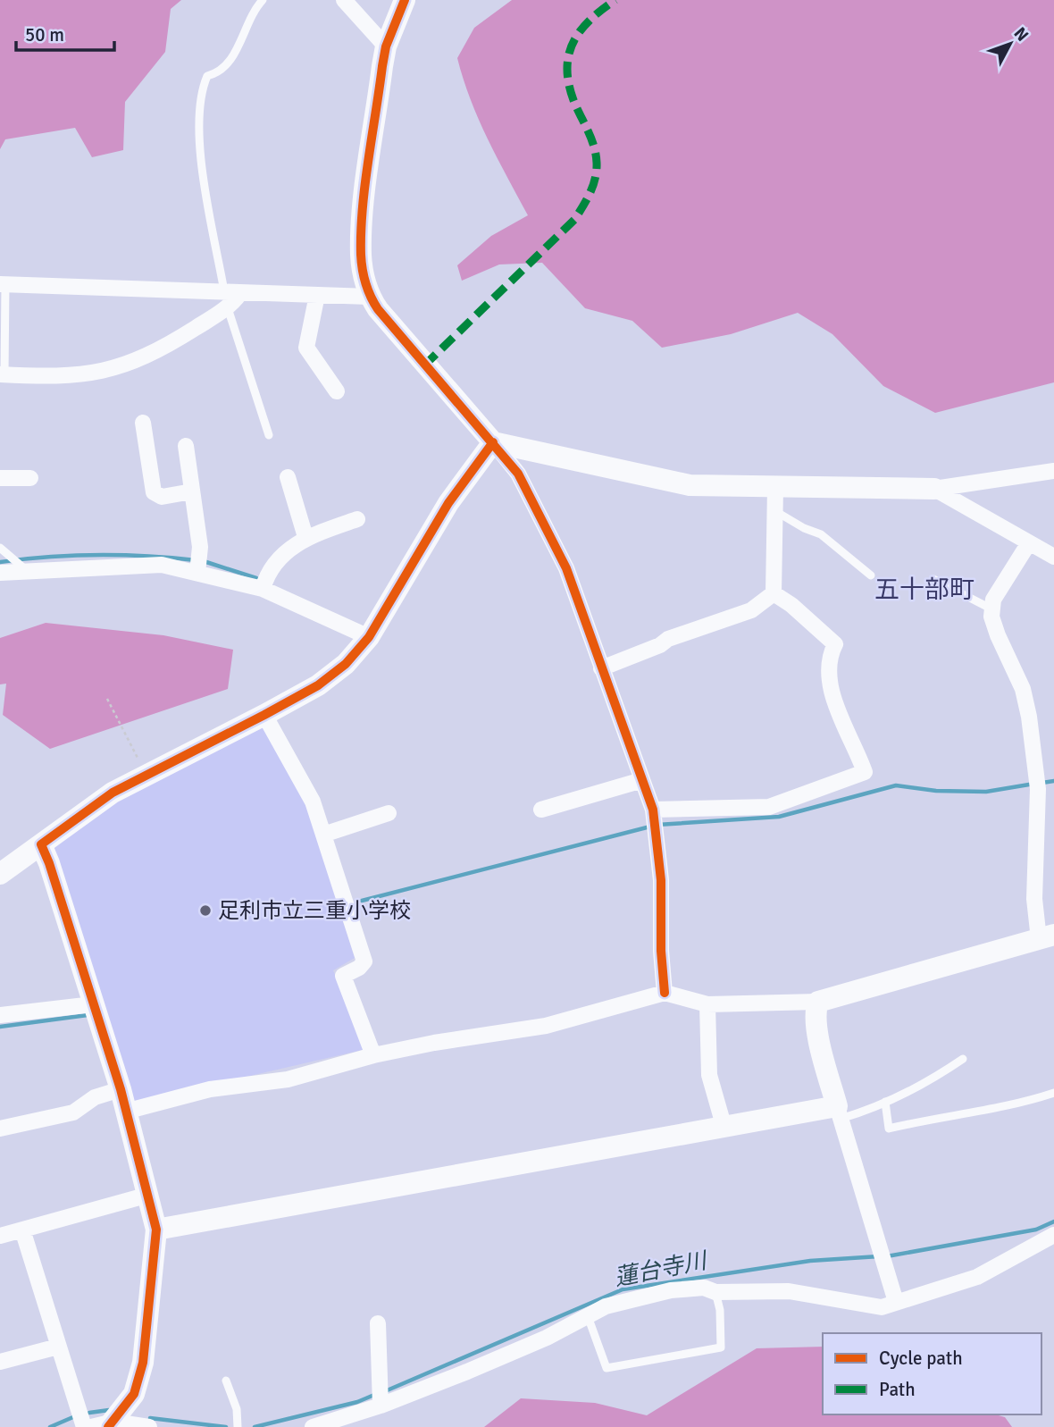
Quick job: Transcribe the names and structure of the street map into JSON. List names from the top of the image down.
{
  "districts": ["五十部町"],
  "water": ["蓮台寺川"],
  "places": ["足利市立三重小学校"],
  "legend": ["Cycle path", "Path"],
  "scale_bar": "50 m",
  "north": "top right"
}
